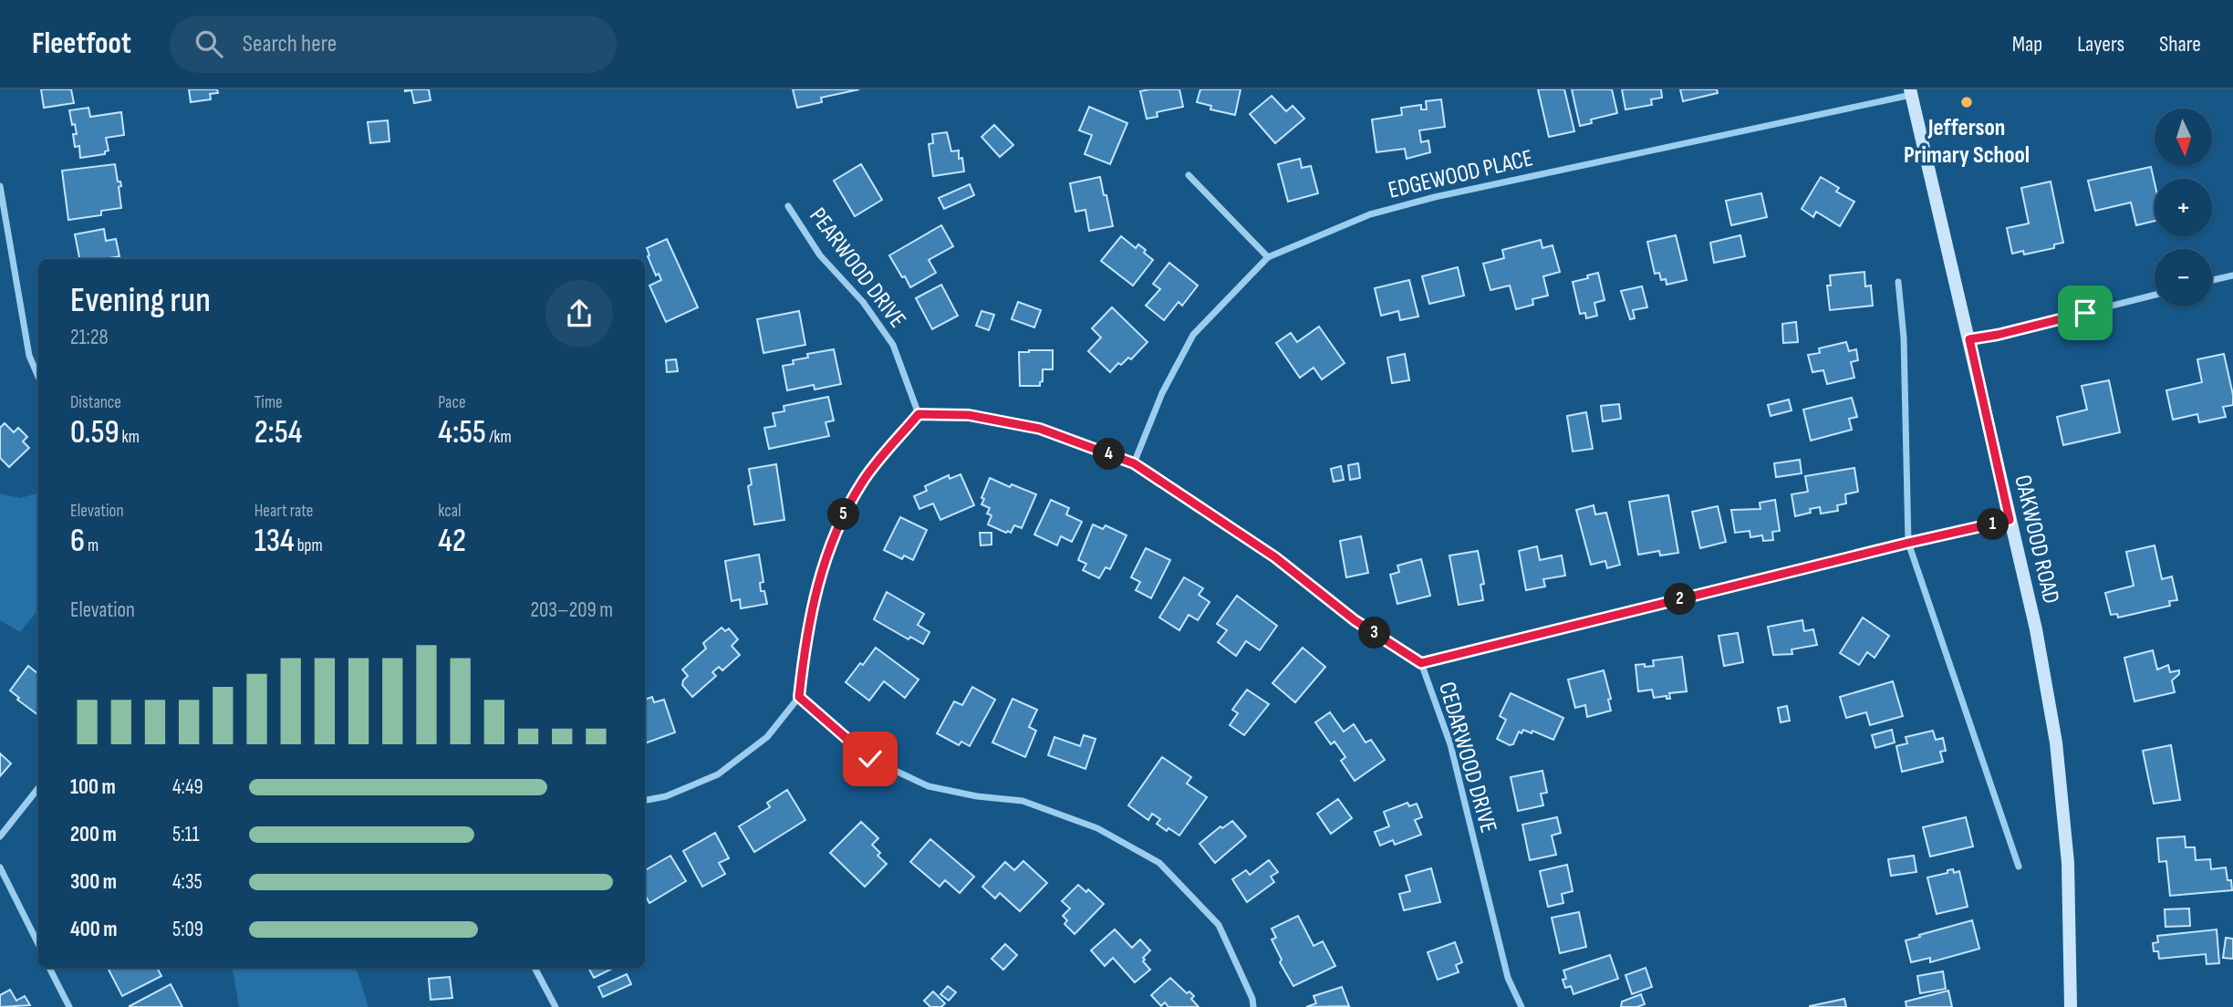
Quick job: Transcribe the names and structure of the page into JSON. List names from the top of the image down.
{
  "streets": {
    "main road": ["OAKWOOD ROAD"],
    "street": ["EDGEWOOD PLACE", "PEARWOOD DRIVE", "CEDARWOOD DRIVE"]
  },
  "crossings": [
    ["EDGEWOOD PLACE", "OAKWOOD ROAD"],
    ["EDGEWOOD PLACE", "CEDARWOOD DRIVE"],
    ["PEARWOOD DRIVE", "CEDARWOOD DRIVE"]
  ],
  "places": ["Jefferson Primary School"],
  "north": "bottom",
  "page": {
    "header": "Fleetfoot",
    "search": "Search here",
    "nav": ["Map", "Layers", "Share"],
    "map_buttons": ["+", "−"],
    "heading": ["Evening run", "21:28"],
    "stats": [
      ["Distance", "0.59 km"],
      ["Time", "2:54"],
      ["Pace", "4:55 /km"],
      ["Elevation", "6 m"],
      ["Heart rate", "134 bpm"],
      ["kcal", "42"]
    ],
    "pins": [
      "4",
      "5",
      "1",
      "2",
      "3"
    ],
    "chart": ["Elevation", "203–209 m"],
    "list": [
      {
        "name": "100 m",
        "note": "4:49"
      },
      {
        "name": "200 m",
        "note": "5:11"
      },
      {
        "name": "300 m",
        "note": "4:35"
      },
      {
        "name": "400 m",
        "note": "5:09"
      }
    ]
  }
}
